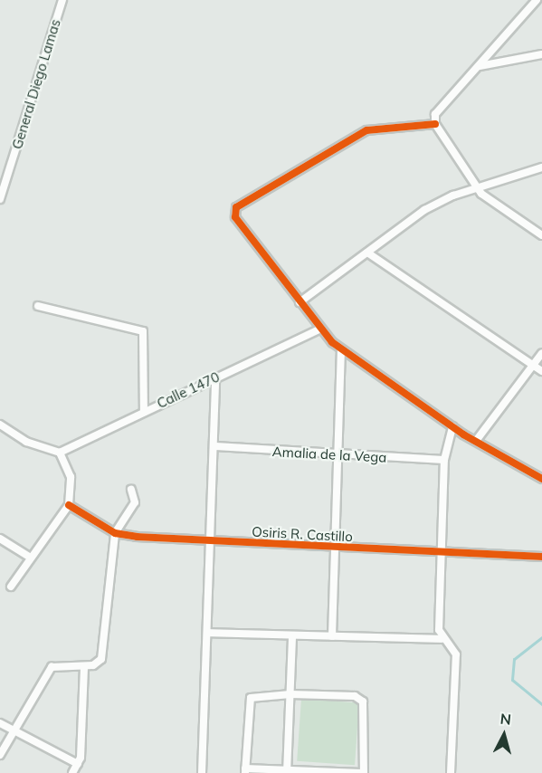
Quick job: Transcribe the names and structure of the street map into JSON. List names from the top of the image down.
{
  "streets": {
    "street": [
      "General Diego Lamas",
      "Calle 1470",
      "Amalia de la Vega",
      "Osiris R. Castillo"
    ]
  },
  "north": "top"
}
